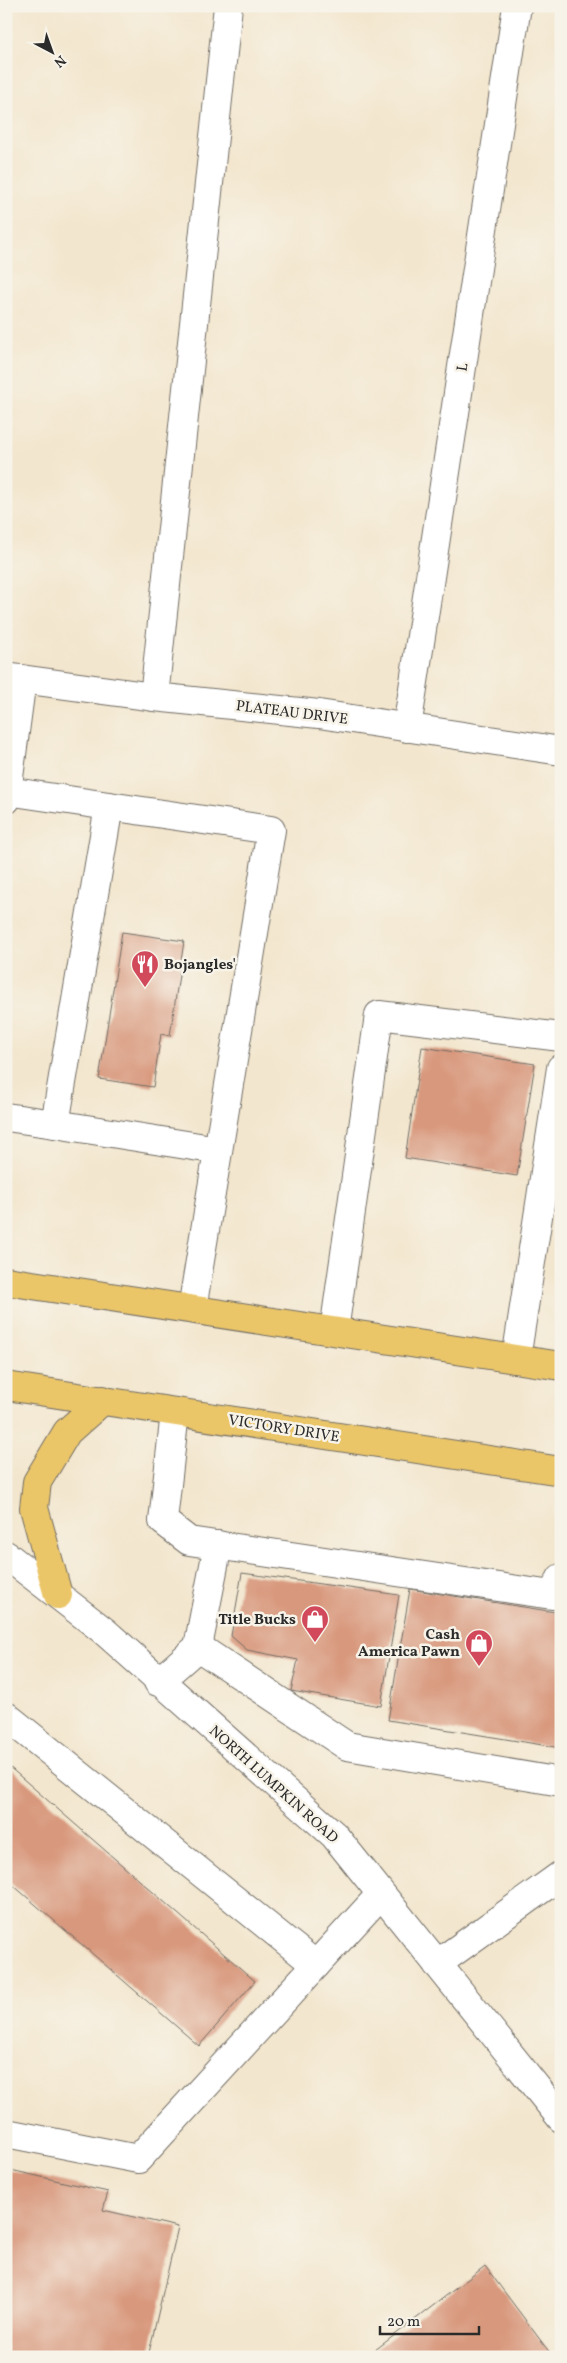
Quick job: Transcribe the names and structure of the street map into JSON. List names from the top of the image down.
{
  "streets": {
    "highway": ["VICTORY DRIVE"],
    "street": ["L", "PLATEAU DRIVE", "NORTH LUMPKIN ROAD"]
  },
  "crossings": [
    ["L", "PLATEAU DRIVE"]
  ],
  "places": {
    "restaurant": ["Bojangles'"],
    "shop": ["Title Bucks", "Cash America Pawn"]
  },
  "scale_bar": "20 m",
  "north": "bottom right"
}
